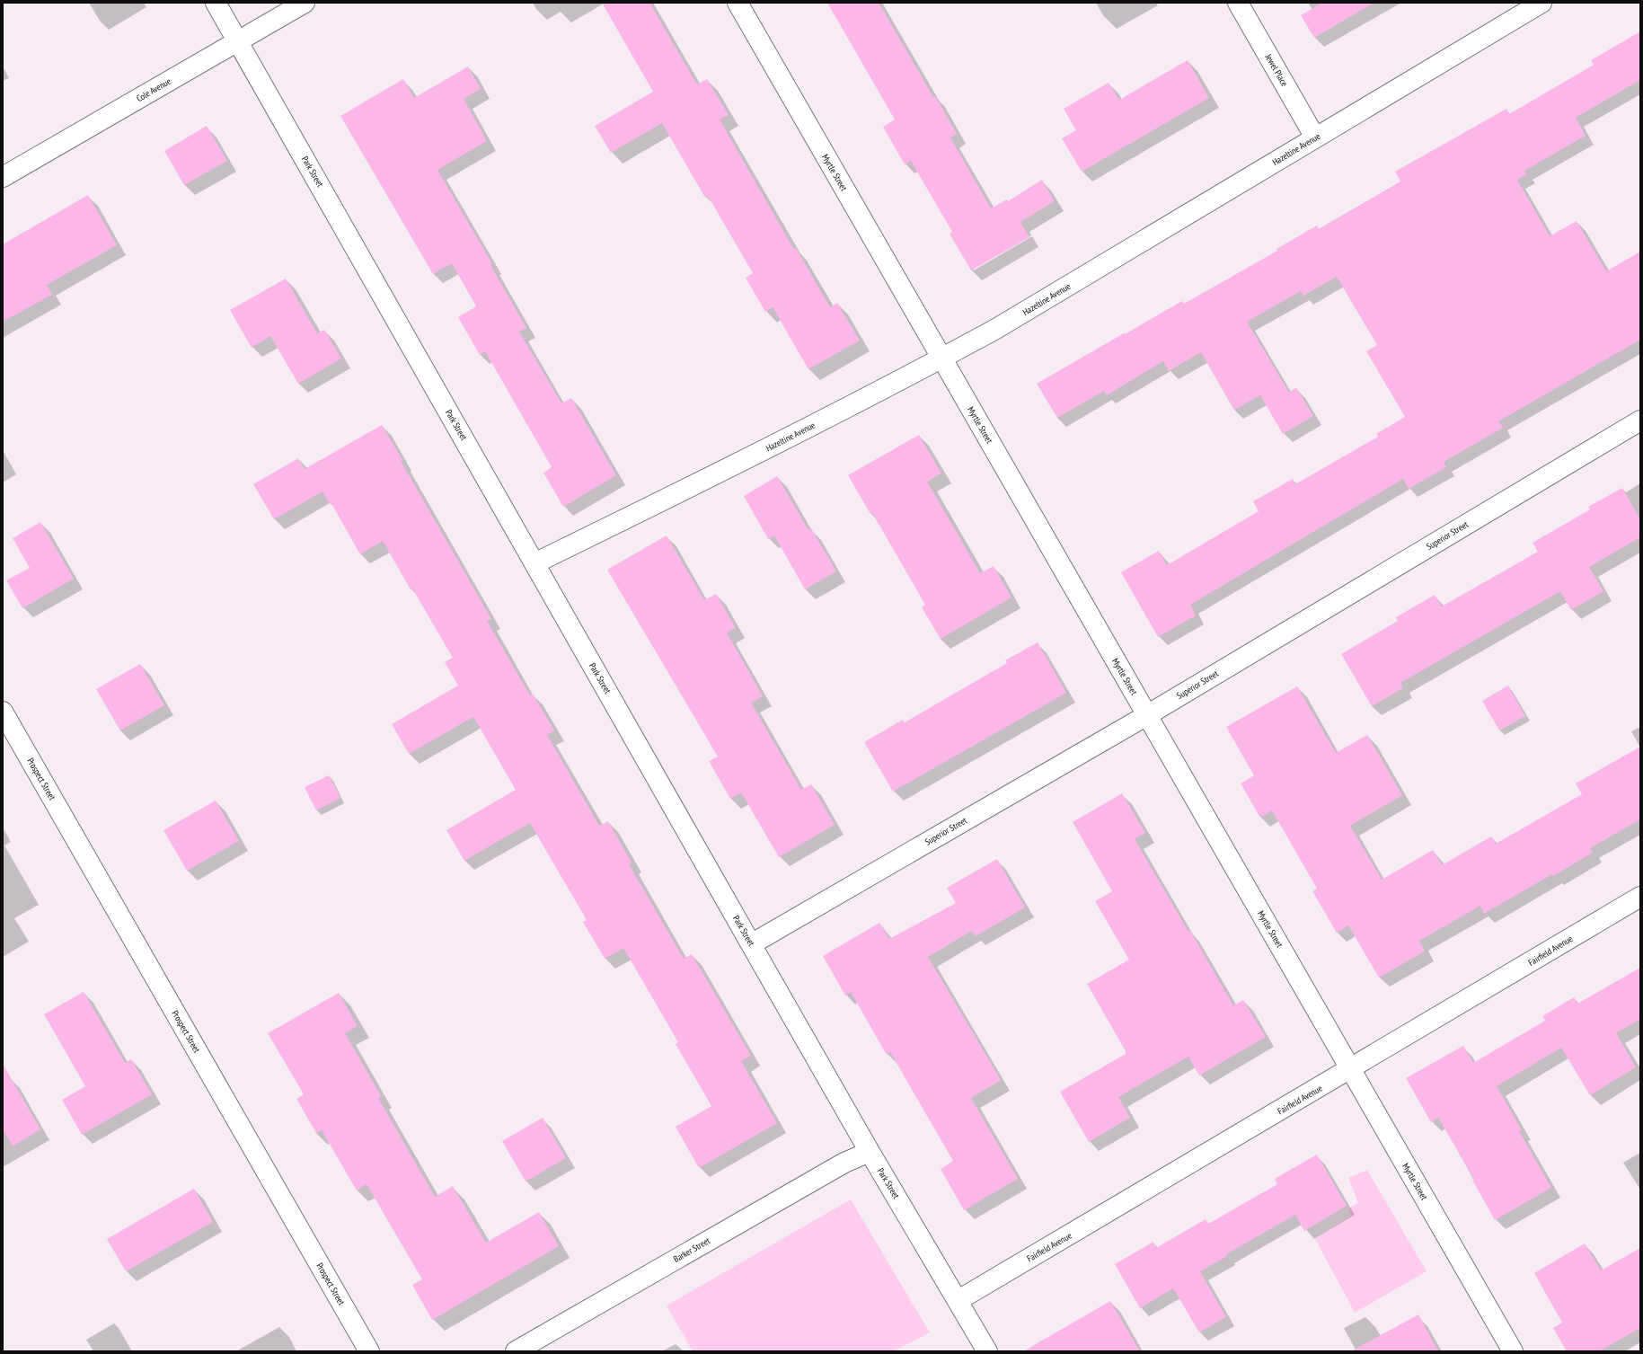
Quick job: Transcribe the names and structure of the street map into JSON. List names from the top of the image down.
{
  "streets": {
    "street": [
      "Jewel Place",
      "Cole Avenue",
      "Hazeltine Avenue",
      "Park Street",
      "Myrtle Street",
      "Superior Street",
      "Prospect Street",
      "Fairfield Avenue",
      "Barker Street"
    ]
  },
  "crossings": [
    ["Jewel Place", "Hazeltine Avenue"],
    ["Cole Avenue", "Park Street"],
    ["Hazeltine Avenue", "Park Street"],
    ["Hazeltine Avenue", "Myrtle Street"],
    ["Park Street", "Superior Street"],
    ["Park Street", "Fairfield Avenue"],
    ["Park Street", "Barker Street"],
    ["Myrtle Street", "Superior Street"],
    ["Myrtle Street", "Fairfield Avenue"]
  ]
}
